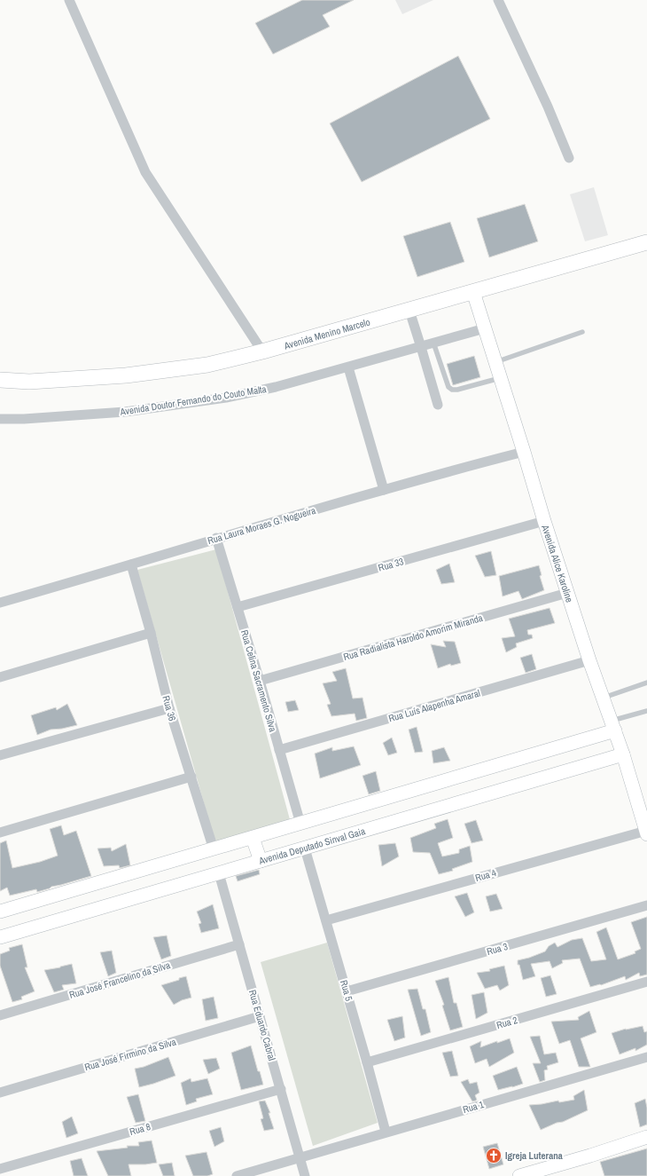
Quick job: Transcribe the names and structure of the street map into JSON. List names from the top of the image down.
{
  "streets": {
    "main road": ["Avenida Menino Marcelo"],
    "street": [
      "Avenida Doutor Fernando do Couto Malta",
      "Rua Laura Moraes G. Nogueira",
      "Avenida Alice Karoline",
      "Rua 33",
      "Rua Radialista Haroldo Amorim Miranda",
      "Rua Celina Sacramento Silva",
      "Rua Luís Alapenha Amaral",
      "Rua 36",
      "Avenida Deputado Sinval Gaia",
      "Rua 4",
      "Rua 3",
      "Rua José Francelino da Silva",
      "Rua 5",
      "Rua 2",
      "Rua Eduardo Cabral",
      "Rua José Firmino da Silva",
      "Rua 1",
      "Rua 8"
    ]
  },
  "crossings": [
    ["Avenida Menino Marcelo", "Avenida Alice Karoline"],
    ["Avenida Doutor Fernando do Couto Malta", "Avenida Alice Karoline"],
    ["Rua Laura Moraes G. Nogueira", "Avenida Alice Karoline"],
    ["Rua Laura Moraes G. Nogueira", "Rua Celina Sacramento Silva"],
    ["Rua Laura Moraes G. Nogueira", "Rua 36"],
    ["Avenida Alice Karoline", "Rua 33"],
    ["Avenida Alice Karoline", "Rua Radialista Haroldo Amorim Miranda"],
    ["Avenida Alice Karoline", "Rua Luís Alapenha Amaral"],
    ["Avenida Alice Karoline", "Avenida Deputado Sinval Gaia"],
    ["Avenida Alice Karoline", "Rua 4"],
    ["Rua 33", "Rua Celina Sacramento Silva"],
    ["Rua Radialista Haroldo Amorim Miranda", "Rua Celina Sacramento Silva"],
    ["Rua Celina Sacramento Silva", "Rua Luís Alapenha Amaral"],
    ["Avenida Deputado Sinval Gaia", "Rua 5"],
    ["Avenida Deputado Sinval Gaia", "Rua Eduardo Cabral"],
    ["Rua 4", "Rua 5"],
    ["Rua 3", "Rua 5"],
    ["Rua José Francelino da Silva", "Rua Eduardo Cabral"],
    ["Rua 5", "Rua 2"],
    ["Rua 5", "Rua 1"],
    ["Rua Eduardo Cabral", "Rua José Firmino da Silva"],
    ["Rua Eduardo Cabral", "Rua 1"],
    ["Rua Eduardo Cabral", "Rua 8"]
  ],
  "places": {
    "church": ["Igreja Luterana"]
  }
}
